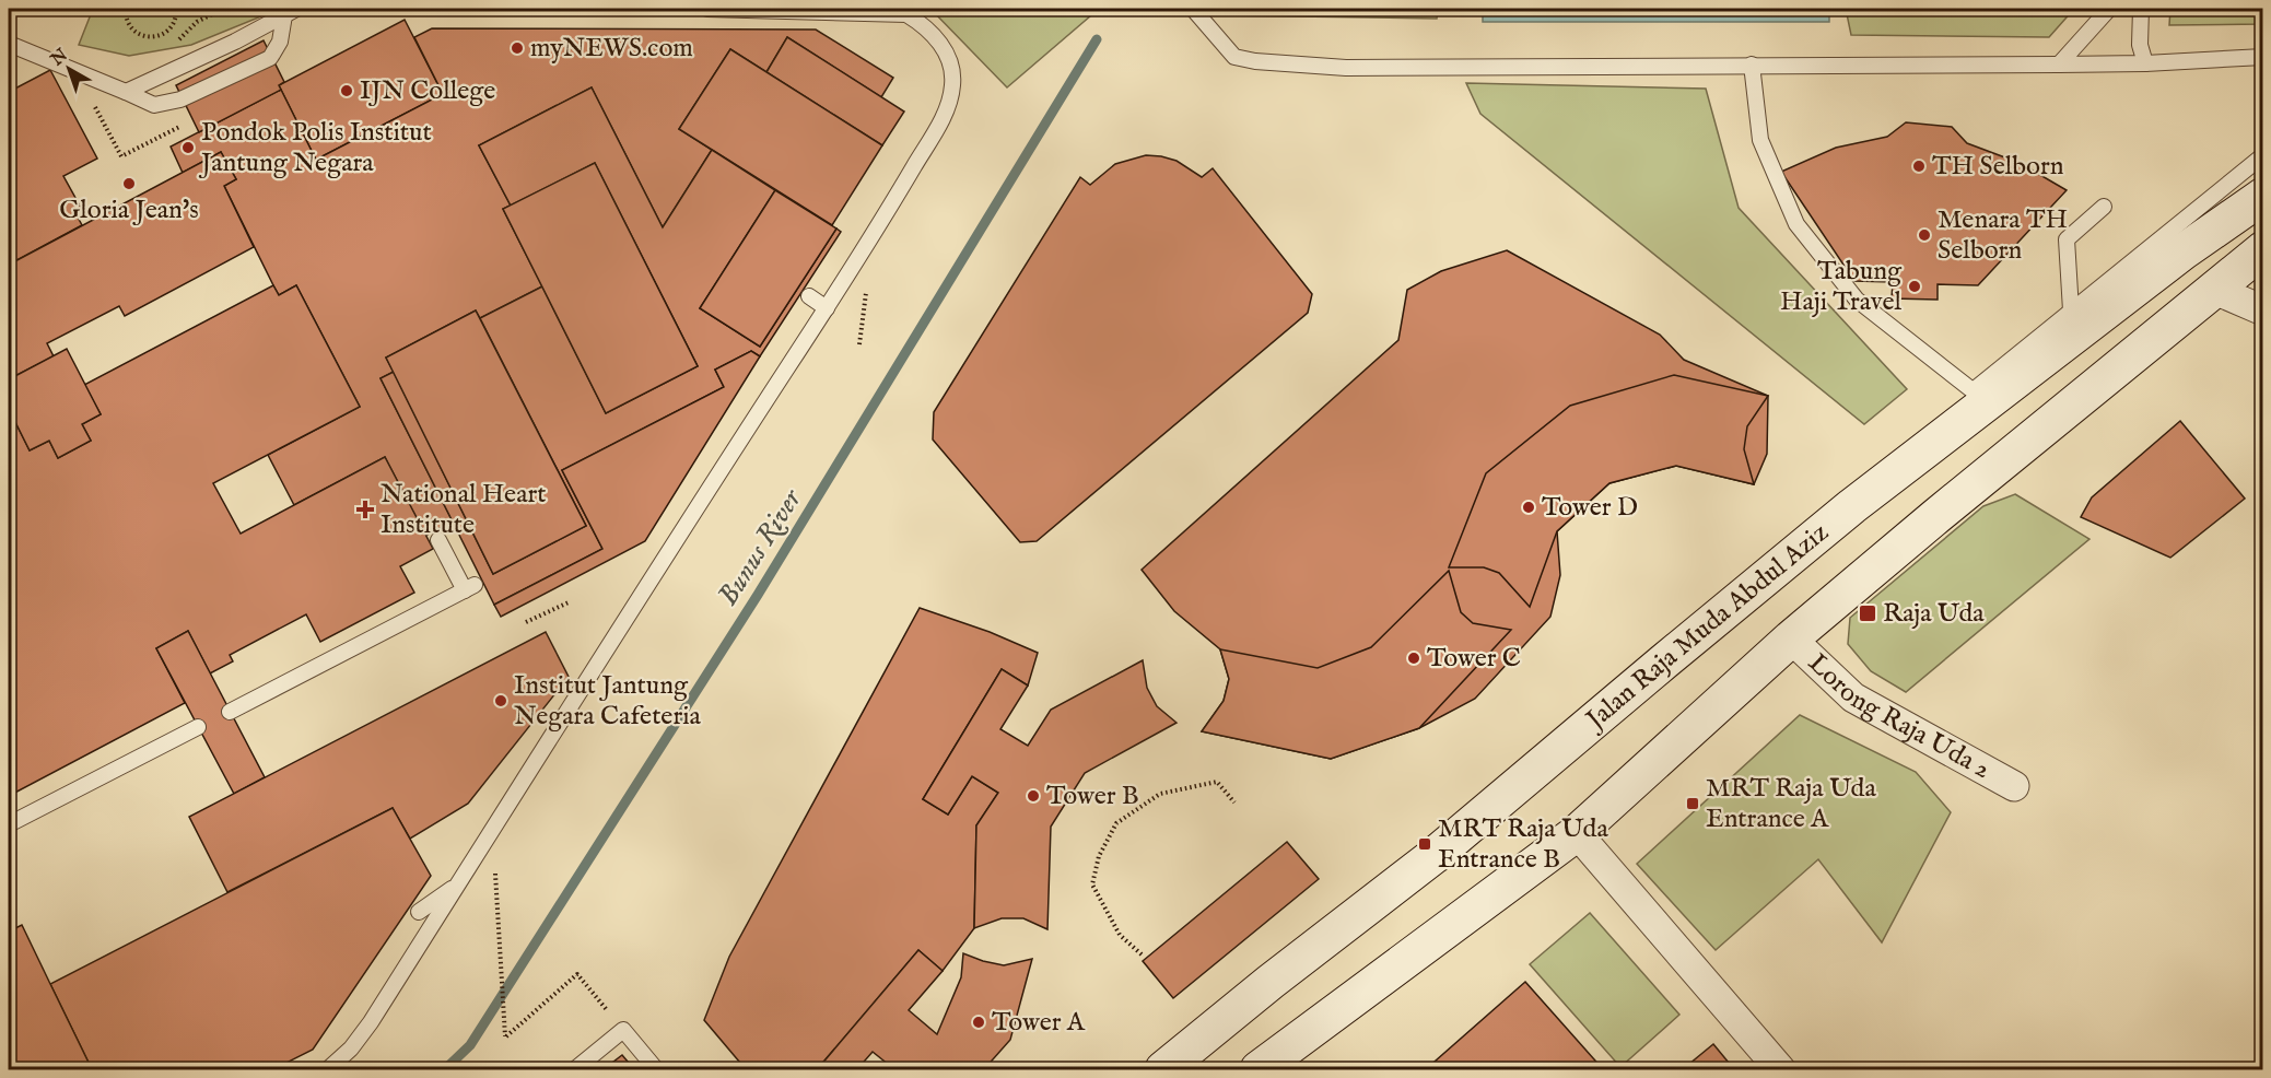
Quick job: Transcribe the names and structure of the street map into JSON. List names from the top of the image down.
{
  "streets": {
    "main road": ["Jalan Raja Muda Abdul Aziz"],
    "street": ["Lorong Raja Uda 2"]
  },
  "water": ["Bunus River"],
  "places": {
    "other": [
      "myNEWS.com",
      "IJN College",
      "Pondok Polis Institut Jantung Negara",
      "TH Selborn",
      "Gloria Jean's",
      "Menara TH Selborn",
      "Tabung Haji Travel",
      "Tower D",
      "Tower C",
      "Institut Jantung Negara Cafeteria",
      "Tower B",
      "Tower A"
    ],
    "health": ["National Heart Institute"],
    "transit": ["Raja Uda", "MRT Raja Uda Entrance A", "MRT Raja Uda Entrance B"]
  },
  "north": "top left"
}
